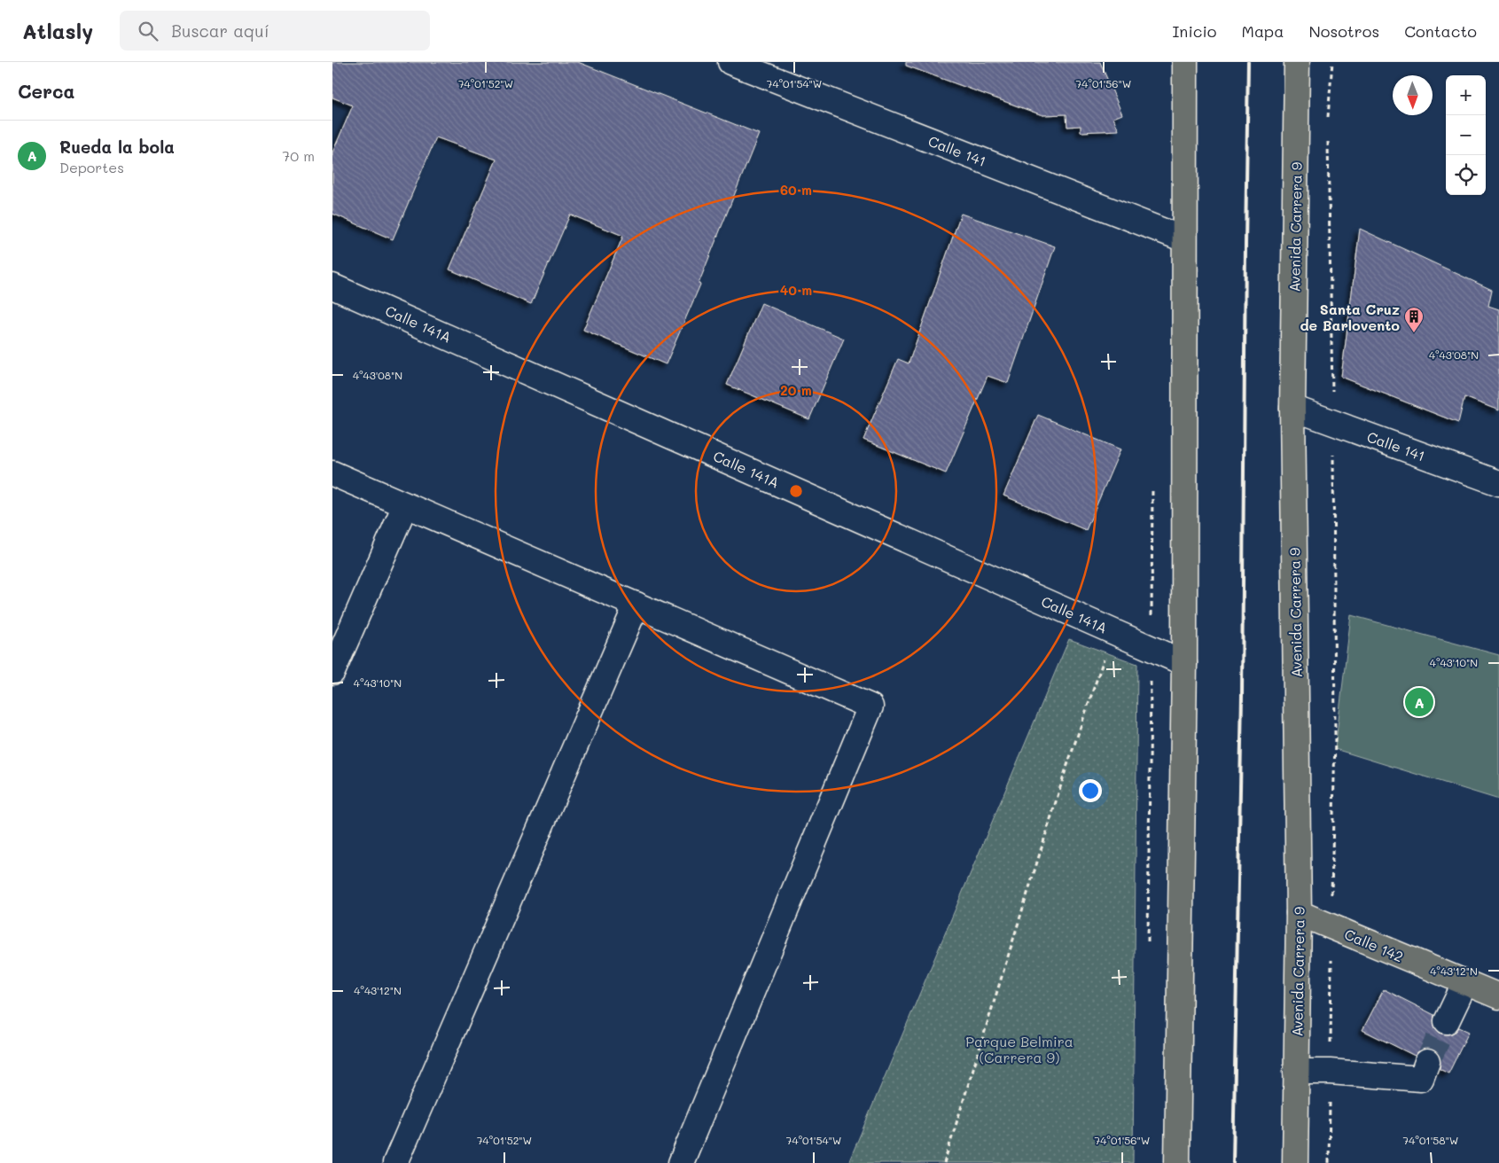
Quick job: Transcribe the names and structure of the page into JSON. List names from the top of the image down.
{
  "streets": {
    "main road": ["Avenida Carrera 9", "Calle 142"],
    "street": ["Calle 141", "Calle 141A"]
  },
  "crossings": [
    ["Calle 141", "Avenida Carrera 9"],
    ["Avenida Carrera 9", "Calle 142"]
  ],
  "parks": ["Parque Belmira (Carrera 9)"],
  "places": {
    "building": ["Santa Cruz de Barlovento"]
  },
  "north": "bottom",
  "page": {
    "header": "Atlasly",
    "search": "Buscar aquí",
    "nav": [
      "Inicio",
      "Mapa",
      "Nosotros",
      "Contacto"
    ],
    "heading": "Cerca",
    "map_buttons": ["+", "−"],
    "list": [
      {
        "mark": "A",
        "name": "Rueda la bola",
        "note": "Deportes",
        "value": "70 m"
      }
    ],
    "pins": "A"
  },
  "coordinates": [
    "74°01'52\"W",
    "74°01'54\"W",
    "74°01'56\"W",
    "4°43'08\"N",
    "4°43'10\"N",
    "4°43'12\"N",
    "74°01'58\"W"
  ],
  "rings": ["60 m", "40 m", "20 m"]
}
